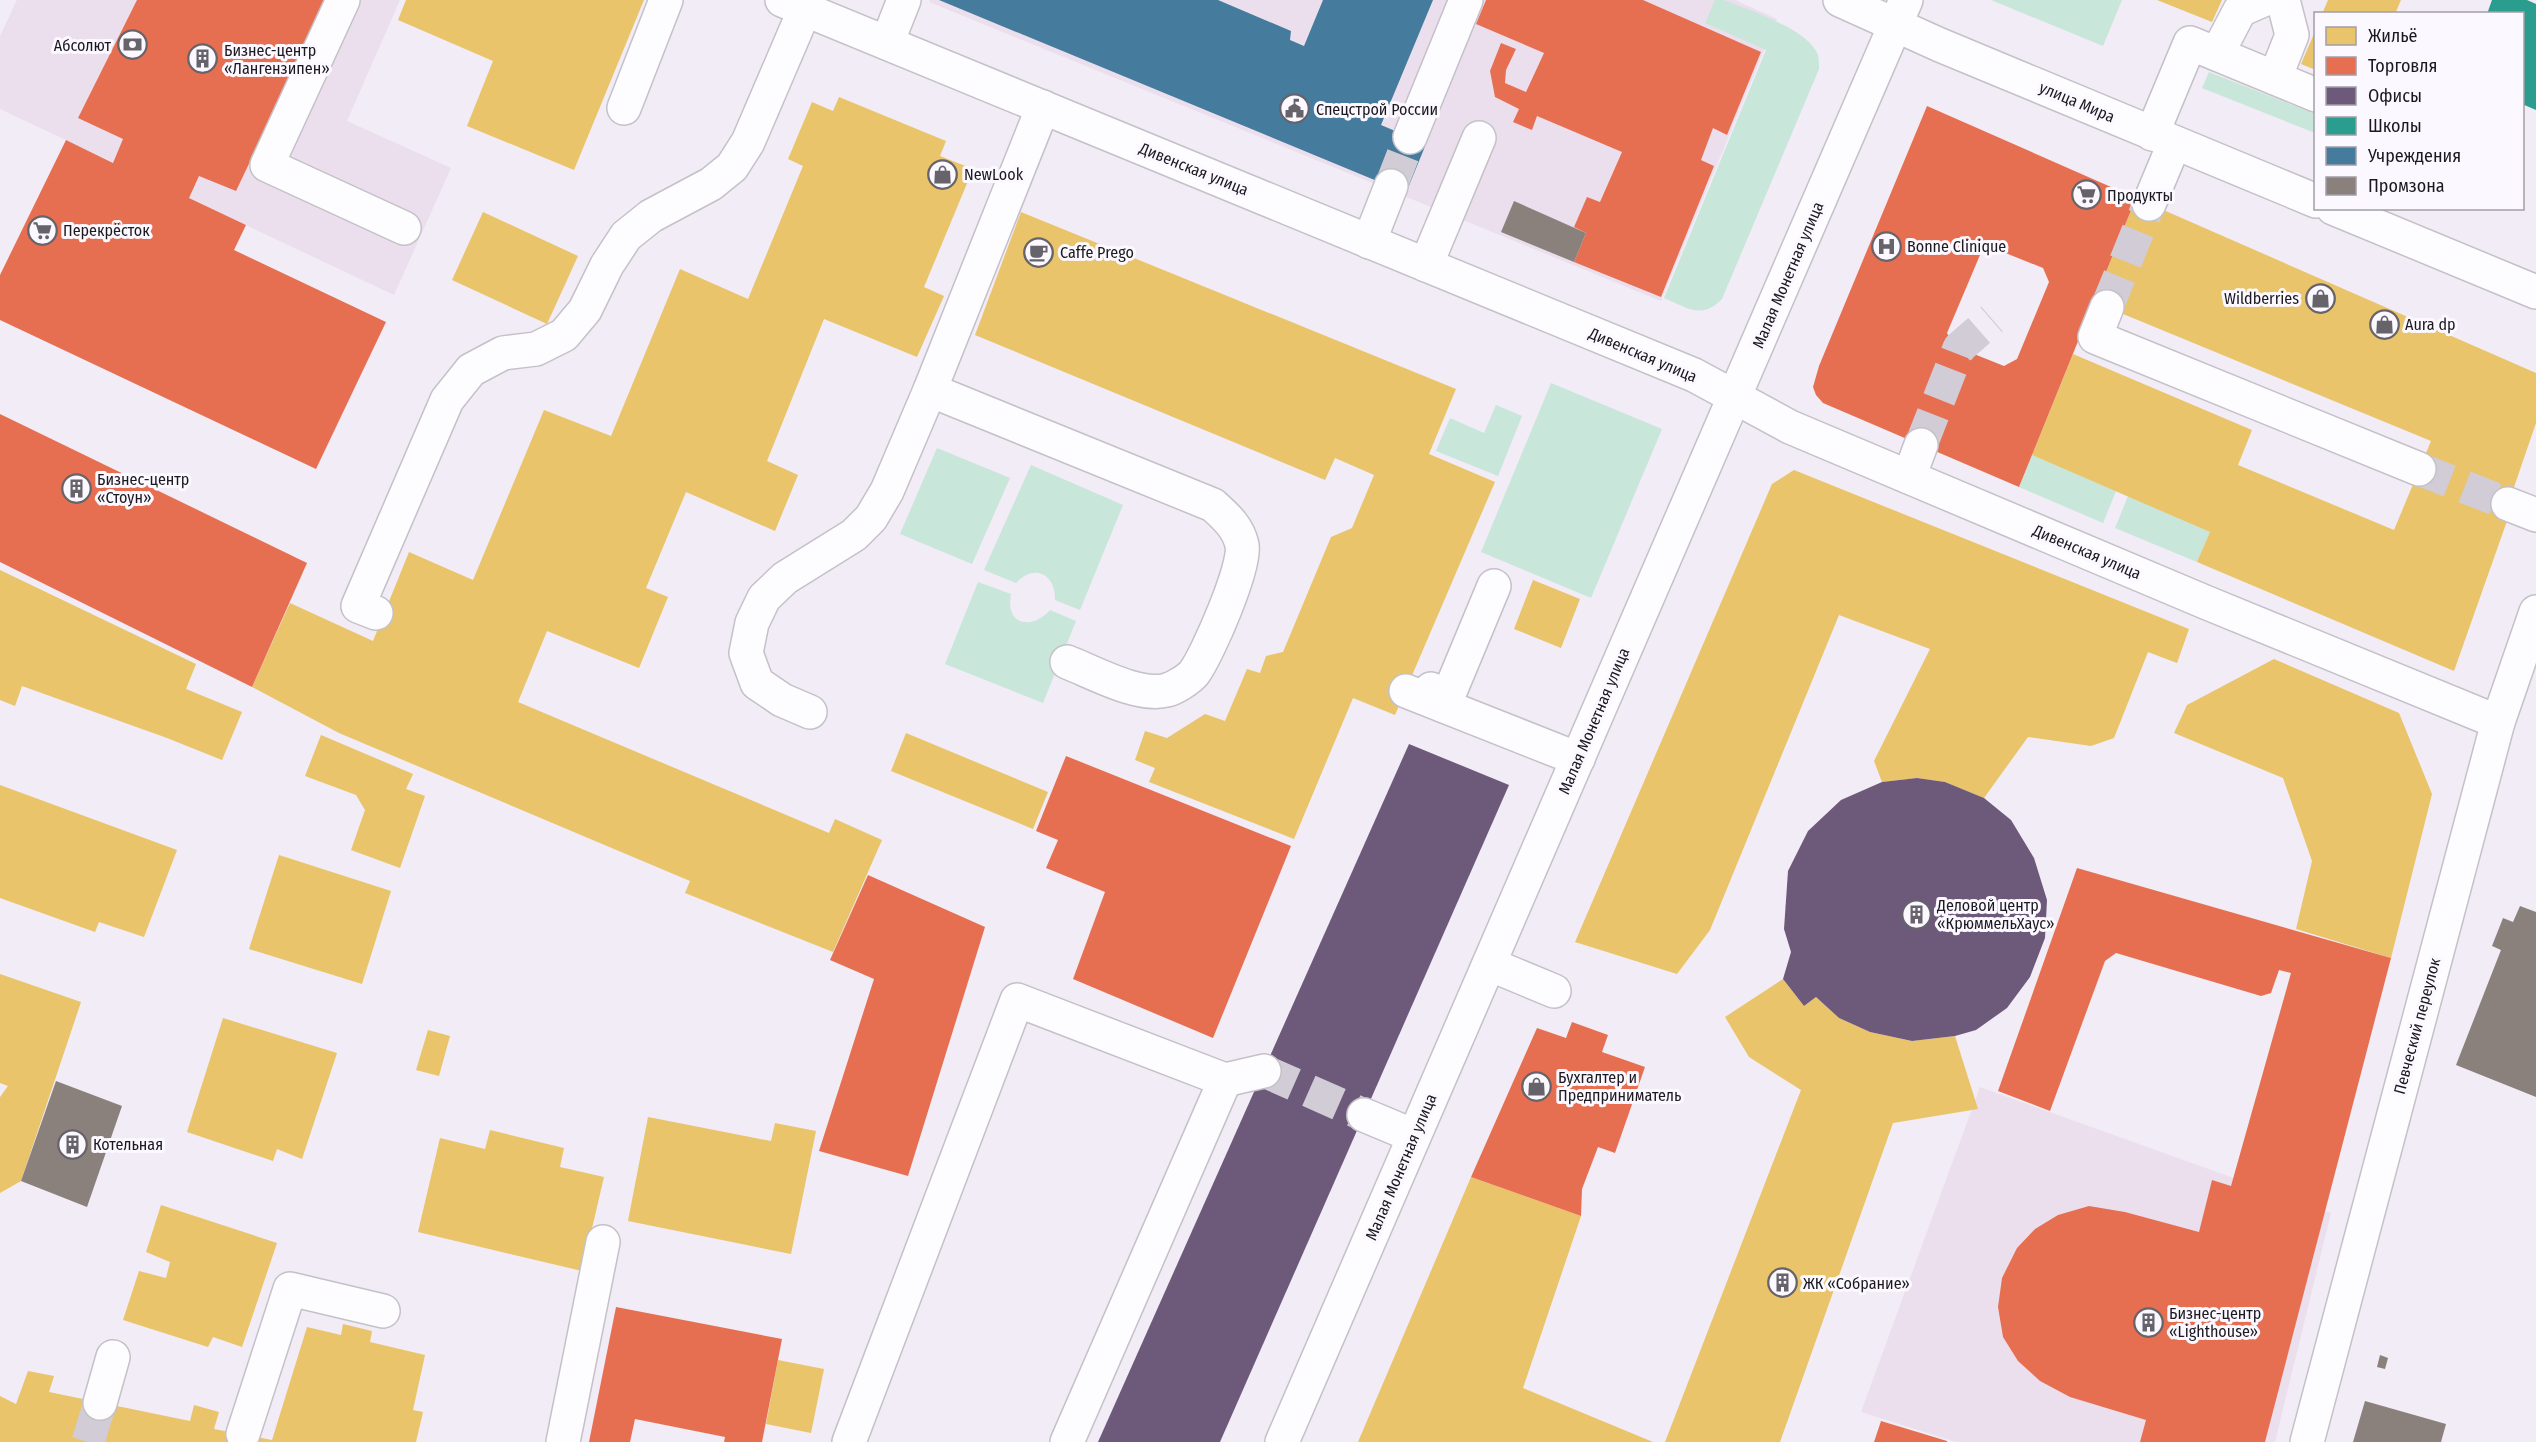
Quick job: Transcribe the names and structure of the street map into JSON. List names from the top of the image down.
{
  "streets": {
    "street": [
      "улица Мира",
      "Дивенская улица",
      "Малая Монетная улица",
      "Певческий переулок"
    ]
  },
  "crossings": [
    ["улица Мира", "Малая Монетная улица"],
    ["Дивенская улица", "Малая Монетная улица"],
    ["Дивенская улица", "Певческий переулок"]
  ],
  "places": {
    "bank": ["Абсолют"],
    "building": [
      "Бизнес-центр «Лангензипен»",
      "Бизнес-центр «Стоун»",
      "Деловой центр «КрюммельХаус»",
      "Котельная",
      "ЖК «Собрание»",
      "Бизнес-центр «Lighthouse»"
    ],
    "public building": ["Спецстрой России"],
    "shop": [
      "NewLook",
      "Wildberries",
      "Aura dp",
      "Бухгалтер и Предприниматель"
    ],
    "supermarket": ["Продукты", "Перекрёсток"],
    "hospital": ["Bonne Clinique"],
    "cafe": ["Caffe Prego"]
  },
  "legend": [
    "Жильё",
    "Торговля",
    "Офисы",
    "Школы",
    "Учреждения",
    "Промзона"
  ]
}
